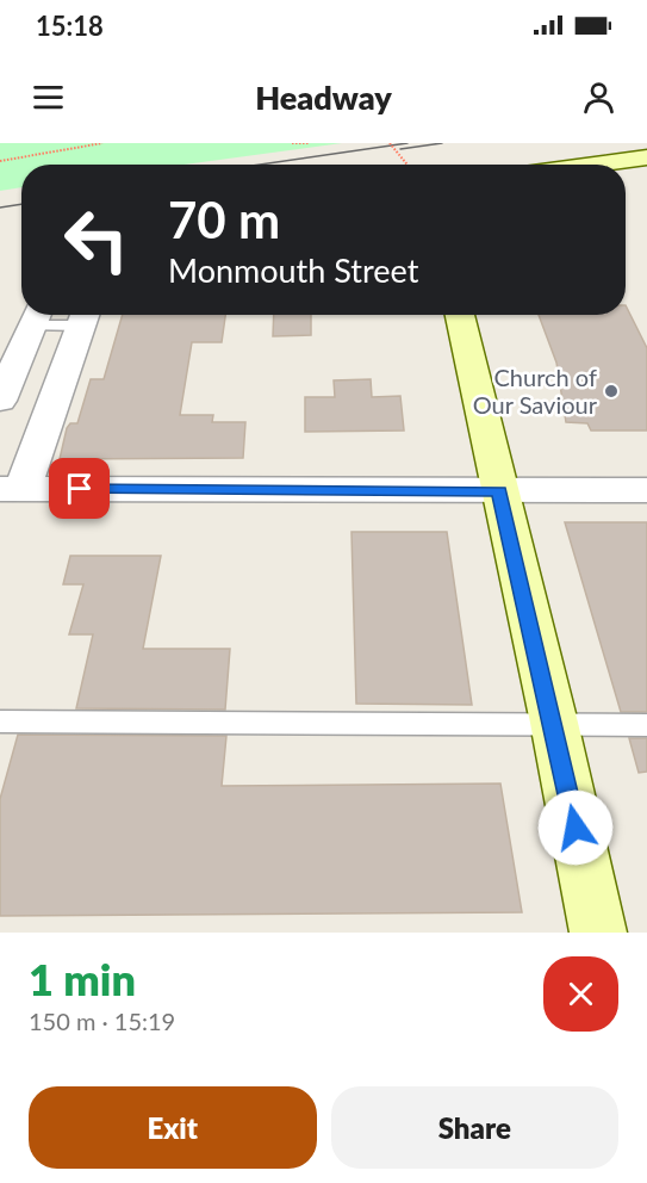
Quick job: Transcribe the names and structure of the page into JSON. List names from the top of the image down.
{
  "places": ["Church of Our Saviour"],
  "page": {
    "status": "15:18",
    "header": "Headway",
    "turn": ["70 m", "Monmouth Street"],
    "heading": ["1 min", "150 m · 15:19"],
    "buttons": ["Exit", "Share"]
  }
}
